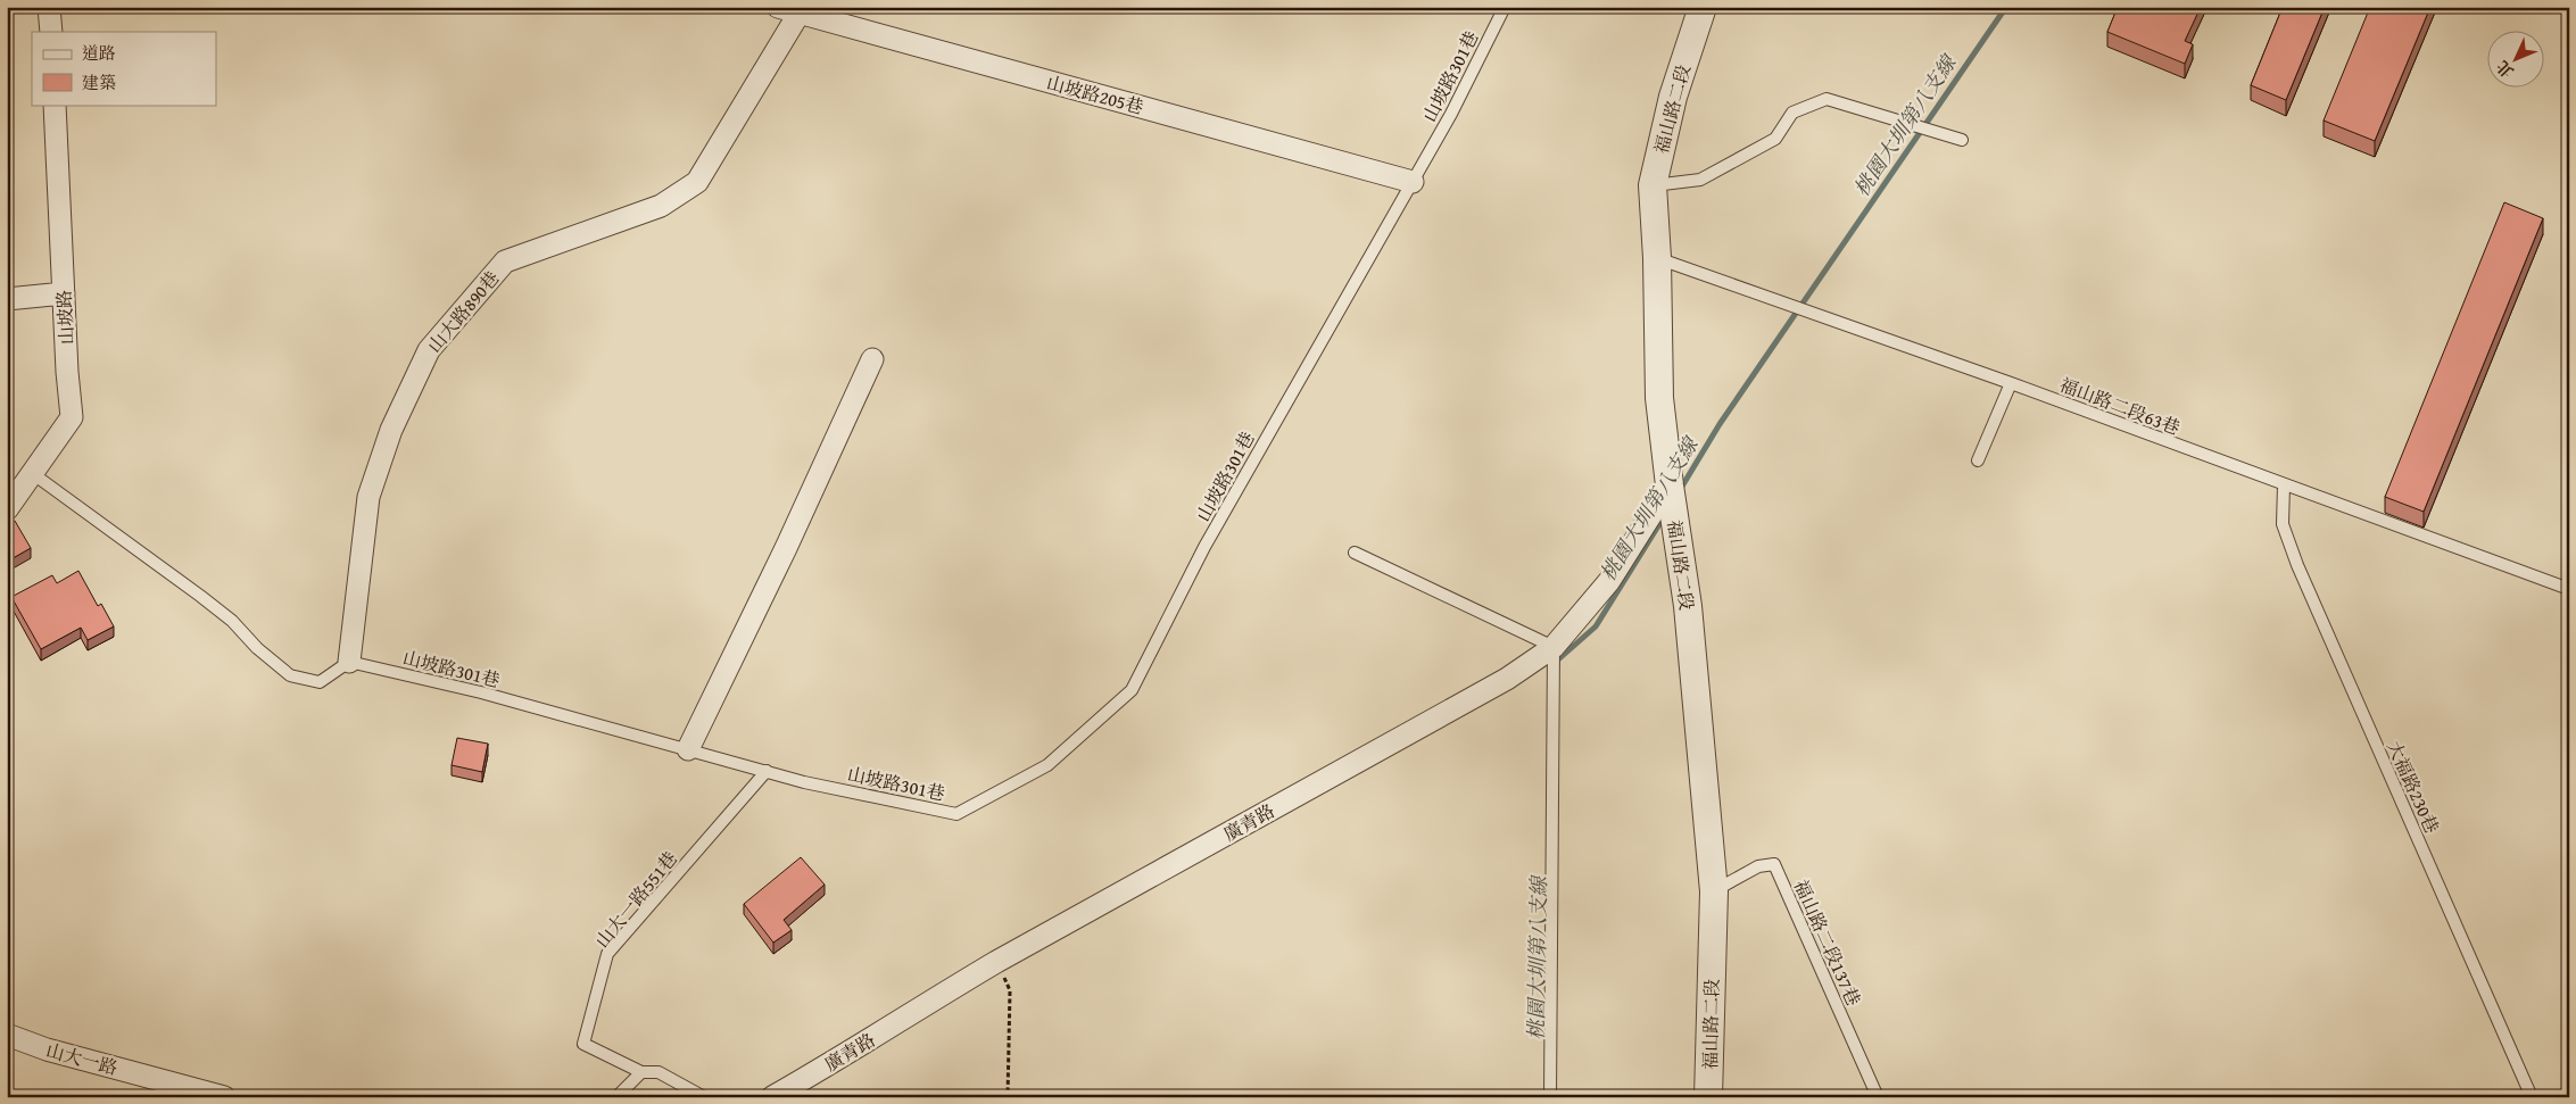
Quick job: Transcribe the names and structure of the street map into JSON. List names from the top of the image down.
{
  "streets": {
    "street": [
      "山坡路205巷",
      "福山路二段",
      "山大路890巷",
      "山坡路",
      "廣青路",
      "山大一路"
    ],
    "lane": [
      "山坡路301巷",
      "福山路二段63巷",
      "大福路230巷",
      "山大一路551巷",
      "福山路二段137巷"
    ]
  },
  "crossings": [
    ["山坡路301巷", "山坡路205巷"],
    ["山坡路301巷", "山大路890巷"],
    ["山坡路301巷", "山大一路551巷"],
    ["山坡路205巷", "山大路890巷"],
    ["福山路二段", "福山路二段63巷"],
    ["福山路二段", "廣青路"],
    ["福山路二段", "福山路二段137巷"],
    ["福山路二段63巷", "大福路230巷"]
  ],
  "water": ["桃園大圳第八支線"],
  "legend": ["道路", "建築"],
  "north": "bottom left"
}
